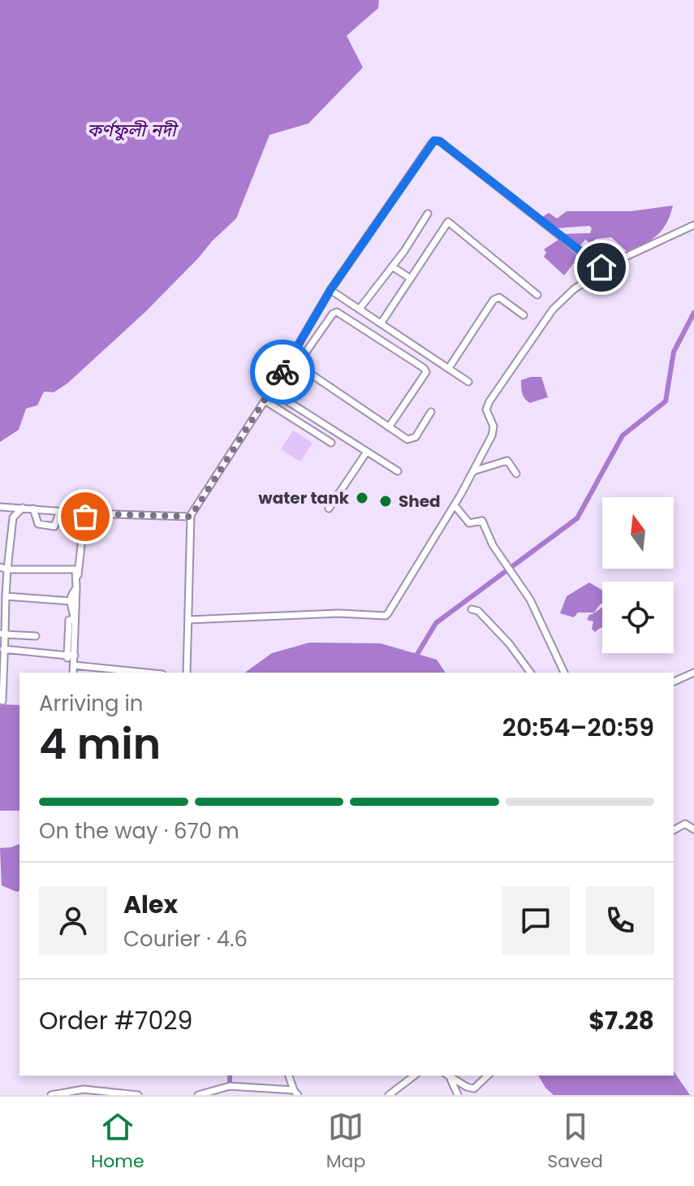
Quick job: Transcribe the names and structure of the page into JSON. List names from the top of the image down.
{
  "water": ["কর্ণফুলী নদী"],
  "places": ["water tank", "Shed"],
  "north": "top",
  "page": {
    "heading": ["4 min", "Arriving in", "20:54–20:59"],
    "panel": [
      "Alex",
      "Courier · 4.6",
      "Order #7029",
      "$7.28"
    ],
    "bar": "On the way · 670 m",
    "tabs": ["Home", "Map", "Saved"]
  }
}
